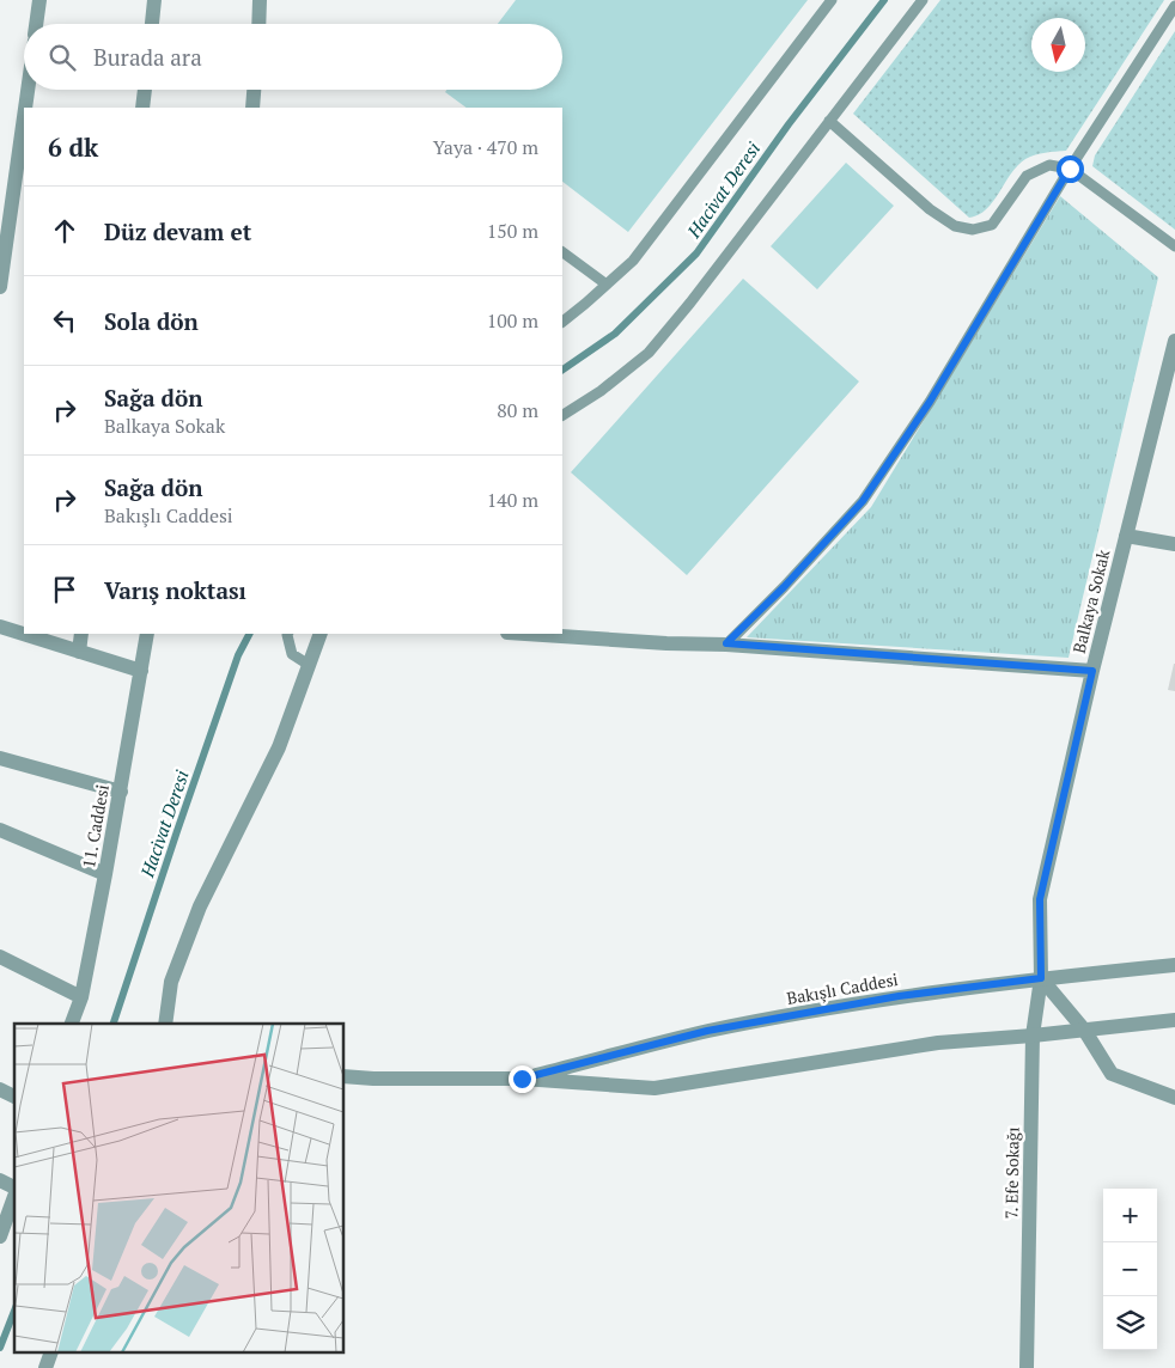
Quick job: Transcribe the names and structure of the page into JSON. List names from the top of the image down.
{
  "streets": {
    "street": [
      "Balkaya Sokak",
      "11. Caddesi",
      "Bakışlı Caddesi",
      "7. Efe Sokağı"
    ]
  },
  "crossings": [
    ["Balkaya Sokak", "Bakışlı Caddesi"],
    ["Balkaya Sokak", "7. Efe Sokağı"],
    ["Bakışlı Caddesi", "7. Efe Sokağı"]
  ],
  "water": ["Hacivat Deresi"],
  "north": "bottom",
  "page": {
    "search": "Burada ara",
    "heading": ["6 dk", "Yaya · 470 m"],
    "list": [
      ["Düz devam et", "150 m"],
      ["Sola dön", "100 m"],
      ["Sağa dön", "Balkaya Sokak", "80 m"],
      ["Sağa dön", "Bakışlı Caddesi", "140 m"],
      "Varış noktası"
    ],
    "map_buttons": ["+", "−"]
  }
}
